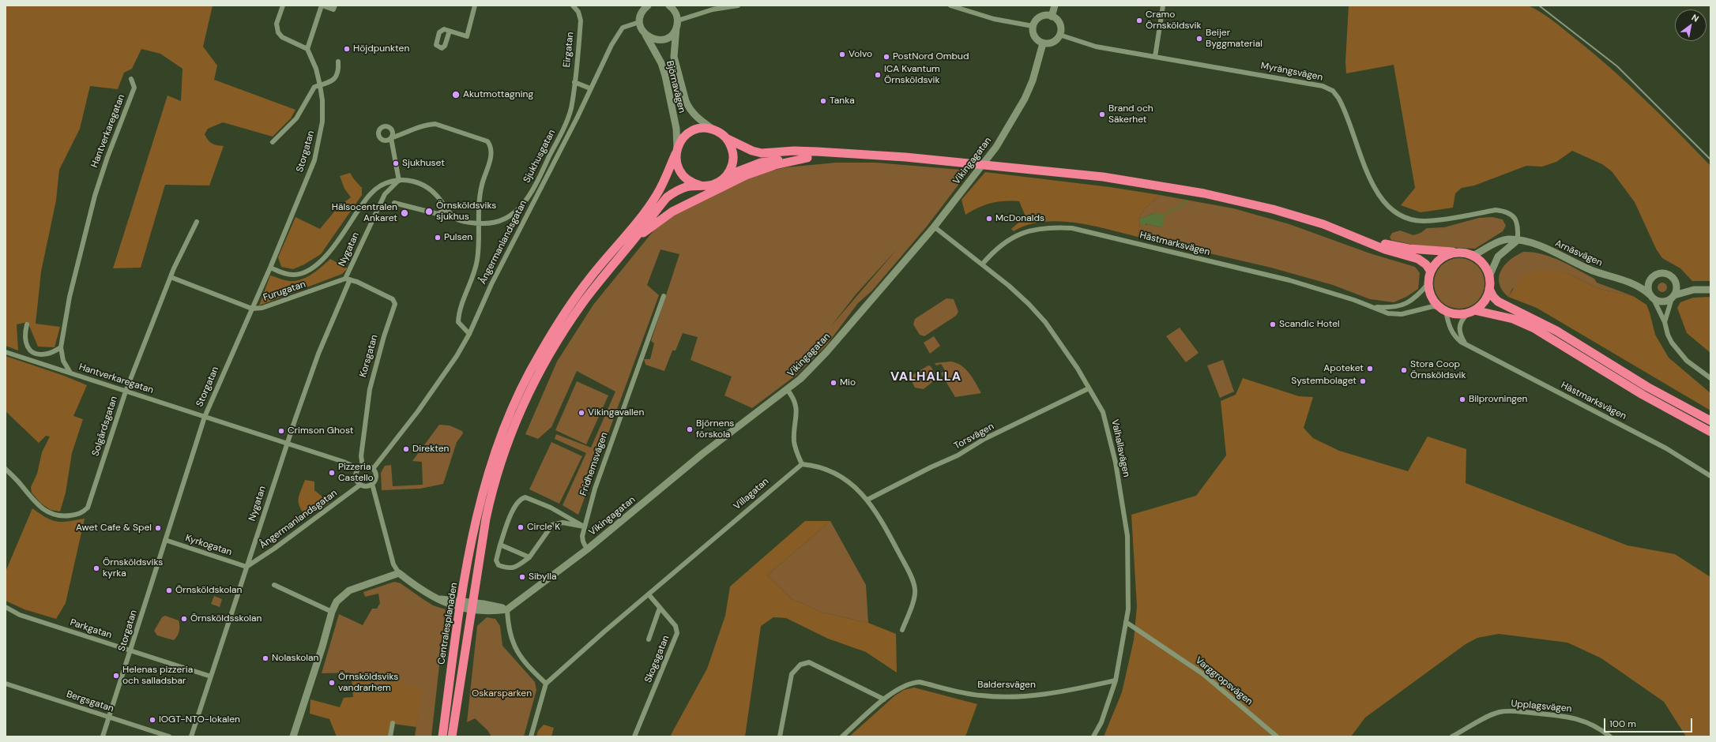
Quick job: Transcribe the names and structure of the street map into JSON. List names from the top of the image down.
{
  "streets": {
    "highway": ["Centralesplanaden"],
    "street": [
      "Eirgatan",
      "Myrängsvägen",
      "Björnavägen",
      "Hantverkaregatan",
      "Storgatan",
      "Sjukhusgatan",
      "Vikingagatan",
      "Ångermanlandsgatan",
      "Hästmarksvägen",
      "Nygatan",
      "Arnäsvägen",
      "Furugatan",
      "Korsgatan",
      "Solgårdsgatan",
      "Torsvägen",
      "Valhallavägen",
      "Fridhemsvägen",
      "Villagatan",
      "Kyrkogatan",
      "Parkgatan",
      "Skogsgatan",
      "Varggropsvägen",
      "Baldersvägen",
      "Bergsgatan",
      "Upplagsvägen"
    ]
  },
  "crossings": [
    ["Eirgatan", "Sjukhusgatan"],
    ["Eirgatan", "Ångermanlandsgatan"],
    ["Myrängsvägen", "Vikingagatan"],
    ["Myrängsvägen", "Arnäsvägen"],
    ["Björnavägen", "Ångermanlandsgatan"],
    ["Björnavägen", "Centralesplanaden"],
    ["Hantverkaregatan", "Storgatan"],
    ["Hantverkaregatan", "Ångermanlandsgatan"],
    ["Hantverkaregatan", "Nygatan"],
    ["Hantverkaregatan", "Korsgatan"],
    ["Hantverkaregatan", "Solgårdsgatan"],
    ["Storgatan", "Sjukhusgatan"],
    ["Storgatan", "Furugatan"],
    ["Storgatan", "Kyrkogatan"],
    ["Storgatan", "Parkgatan"],
    ["Storgatan", "Bergsgatan"],
    ["Sjukhusgatan", "Nygatan"],
    ["Vikingagatan", "Valhallavägen"],
    ["Vikingagatan", "Fridhemsvägen"],
    ["Vikingagatan", "Centralesplanaden"],
    ["Ångermanlandsgatan", "Nygatan"],
    ["Ångermanlandsgatan", "Korsgatan"],
    ["Ångermanlandsgatan", "Kyrkogatan"],
    ["Hästmarksvägen", "Arnäsvägen"],
    ["Hästmarksvägen", "Valhallavägen"],
    ["Nygatan", "Furugatan"],
    ["Nygatan", "Korsgatan"],
    ["Nygatan", "Kyrkogatan"],
    ["Nygatan", "Parkgatan"],
    ["Furugatan", "Korsgatan"],
    ["Torsvägen", "Valhallavägen"],
    ["Valhallavägen", "Varggropsvägen"],
    ["Valhallavägen", "Baldersvägen"],
    ["Villagatan", "Skogsgatan"]
  ],
  "districts": ["VALHALLA"],
  "parks": ["Oskarsparken"],
  "places": [
    "Cramo Örnsköldsvik",
    "Beijer Byggmaterial",
    "Höjdpunkten",
    "Volvo",
    "PostNord Ombud",
    "ICA Kvantum Örnsköldsvik",
    "Akutmottagning",
    "Tanka",
    "Brand och Säkerhet",
    "Sjukhuset",
    "Örnsköldsviks sjukhus",
    "Hälsocentralen Ankaret",
    "McDonalds",
    "Pulsen",
    "Scandic Hotel",
    "Apoteket",
    "Stora Coop Örnsköldsvik",
    "Systembolaget",
    "Mio",
    "Bilprovningen",
    "Vikingavallen",
    "Björnens förskola",
    "Crimson Ghost",
    "Direkten",
    "Pizzeria Castello",
    "Circle K",
    "Awet Cafe & Spel",
    "Örnsköldsviks kyrka",
    "Sibylla",
    "Örnsköldskolan",
    "Örnsköldsskolan",
    "Nolaskolan",
    "Helenas pizzeria och salladsbar",
    "Örnsköldsviks vandrarhem",
    "IOGT-NTO-lokalen"
  ],
  "scale_bar": "100 m",
  "north": "top right"
}
